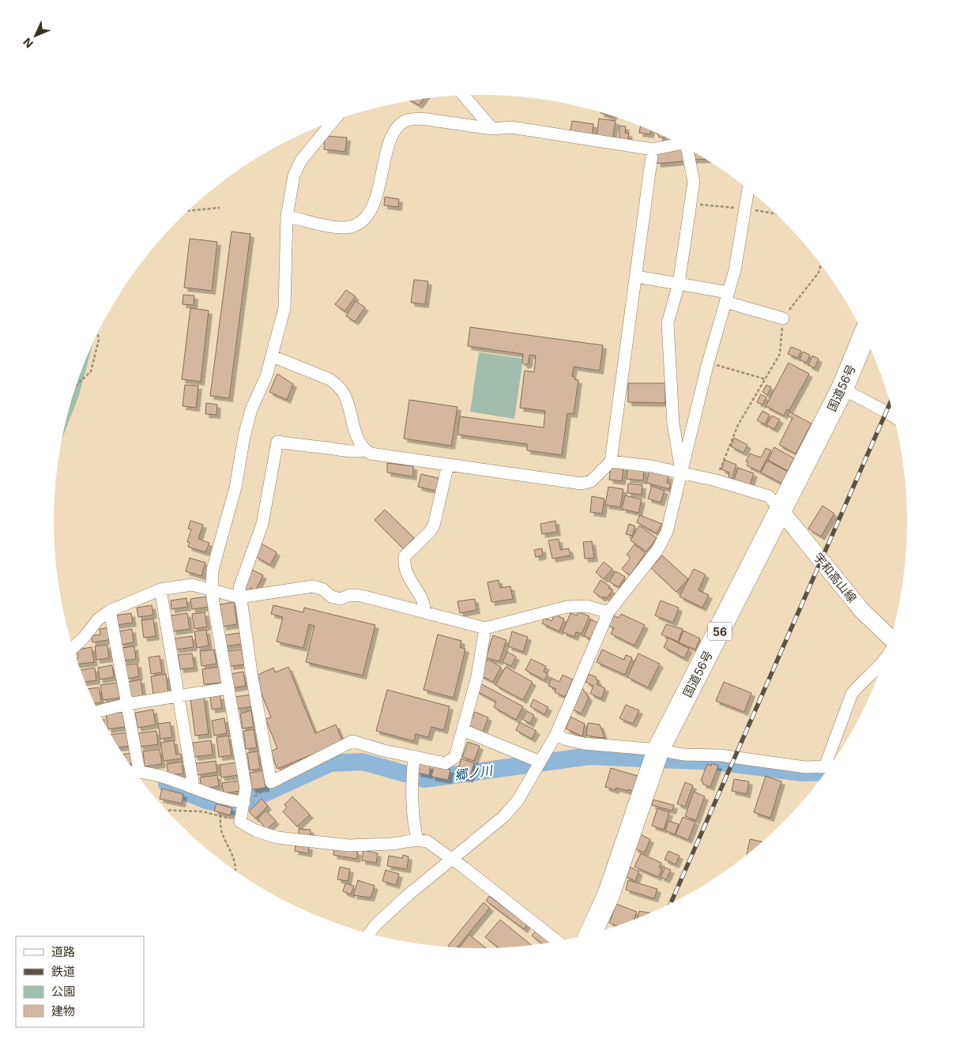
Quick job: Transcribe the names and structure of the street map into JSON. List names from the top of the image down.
{
  "streets": {
    "highway": ["国道56号", "56"],
    "main road": ["宇和高山線"]
  },
  "crossings": [
    ["国道56号", "宇和高山線"]
  ],
  "water": ["郷ノ川"],
  "legend": [
    "道路",
    "鉄道",
    "公園",
    "建物"
  ],
  "north": "bottom left"
}
